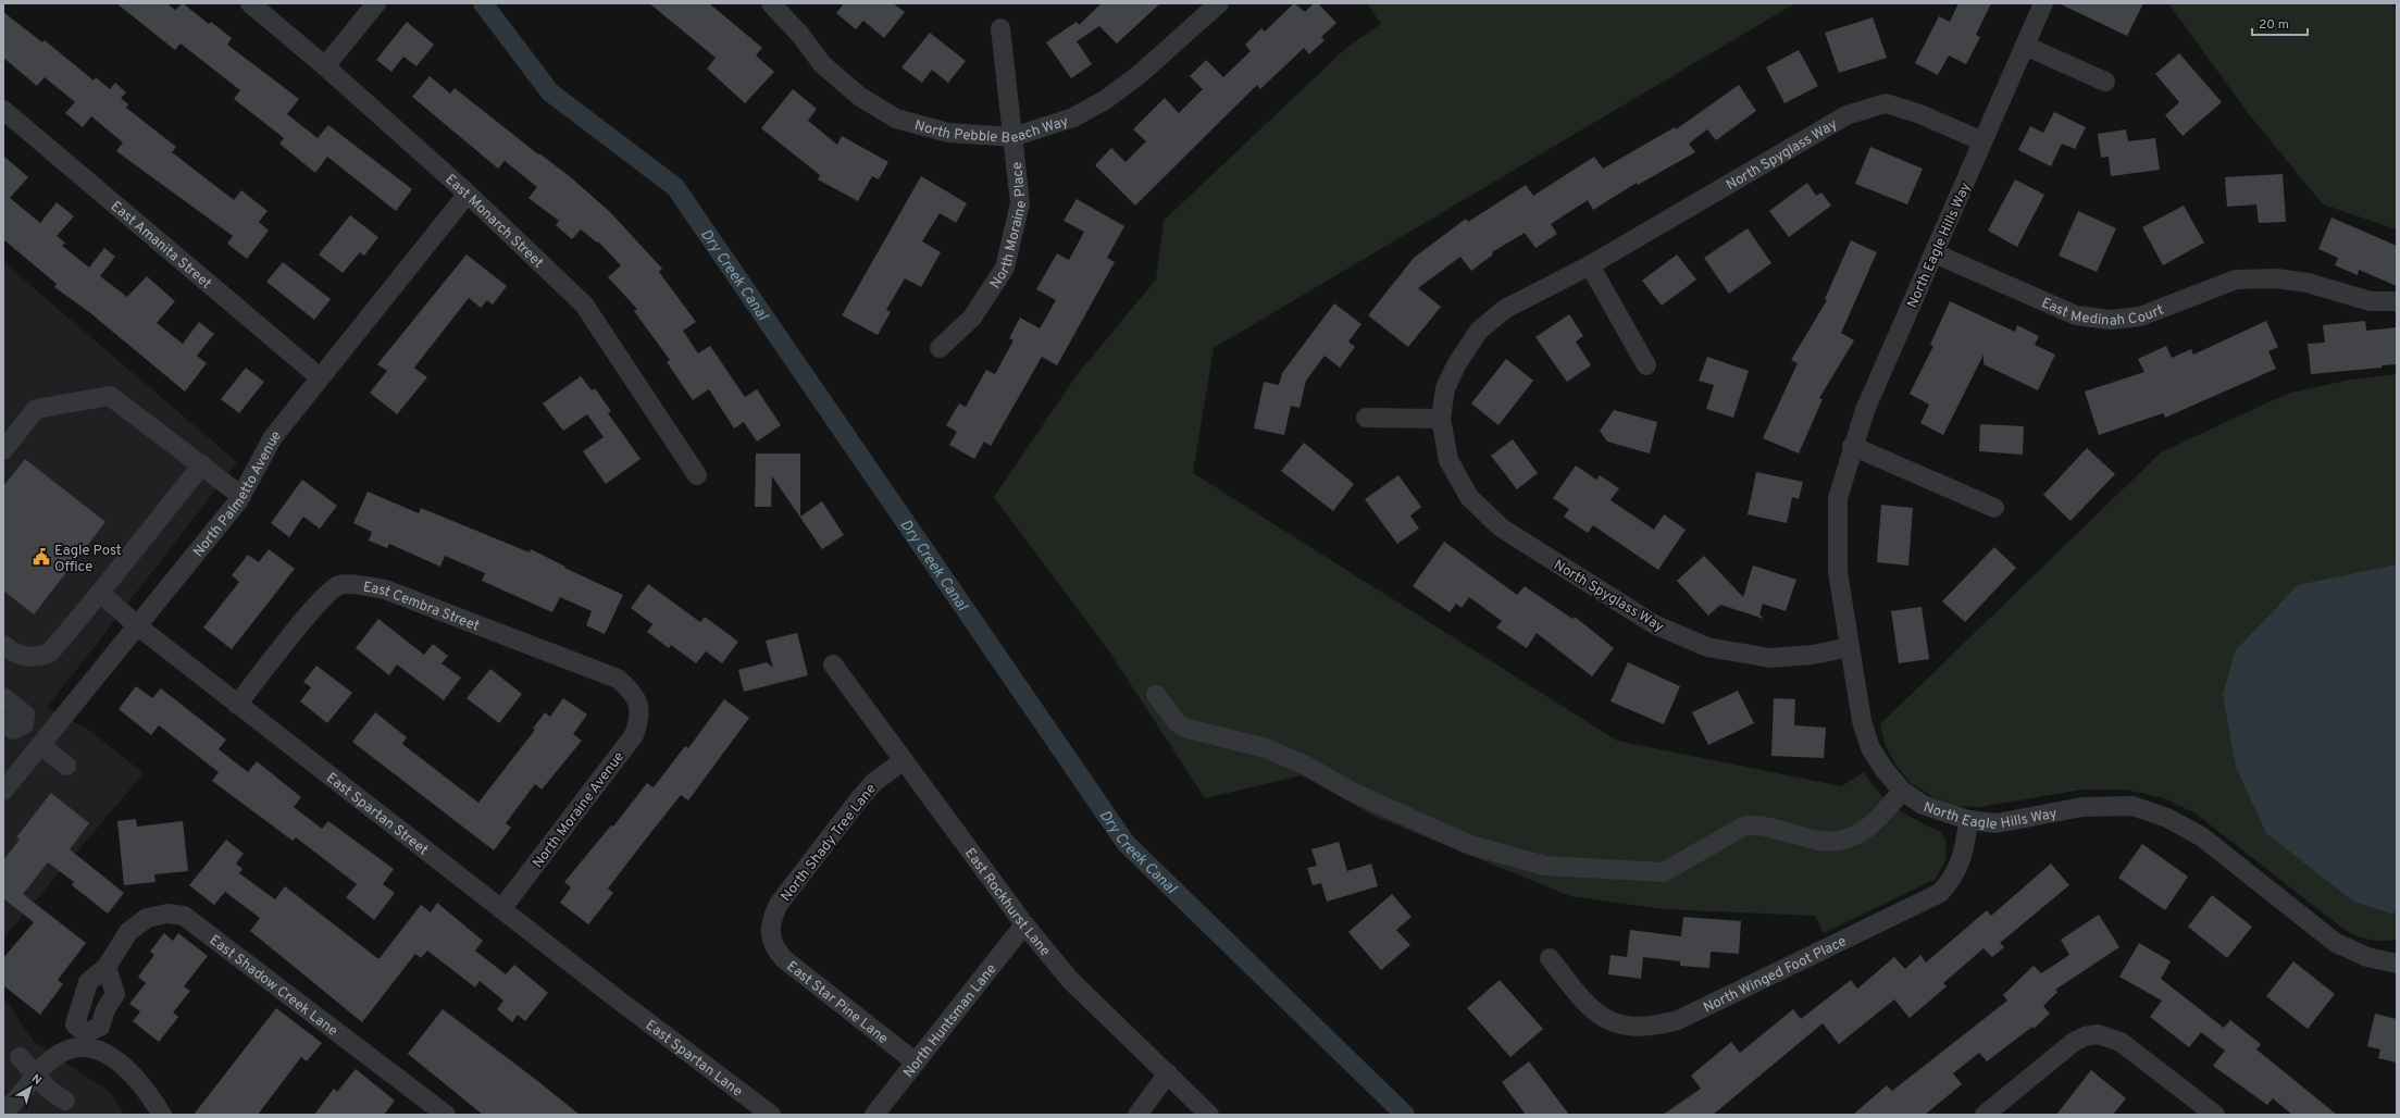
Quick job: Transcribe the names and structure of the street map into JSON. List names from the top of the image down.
{
  "streets": {
    "street": [
      "North Pebble Beach Way",
      "North Spyglass Way",
      "East Monarch Street",
      "North Moraine Place",
      "East Amanita Street",
      "North Eagle Hills Way",
      "East Medinah Court",
      "North Palmetto Avenue",
      "East Cembra Street",
      "North Moraine Avenue",
      "East Spartan Street",
      "North Shady Tree Lane",
      "East Rockhurst Lane",
      "North Winged Foot Place",
      "East Shadow Creek Lane",
      "East Star Pine Lane",
      "North Huntsman Lane",
      "East Spartan Lane"
    ]
  },
  "crossings": [
    ["North Pebble Beach Way", "North Moraine Place"],
    ["North Spyglass Way", "North Eagle Hills Way"],
    ["East Monarch Street", "North Palmetto Avenue"],
    ["East Amanita Street", "North Palmetto Avenue"],
    ["North Eagle Hills Way", "East Medinah Court"],
    ["North Eagle Hills Way", "North Winged Foot Place"],
    ["North Palmetto Avenue", "East Spartan Street"],
    ["East Cembra Street", "North Moraine Avenue"],
    ["East Cembra Street", "East Spartan Street"],
    ["North Moraine Avenue", "East Spartan Street"],
    ["East Spartan Street", "East Spartan Lane"],
    ["North Shady Tree Lane", "East Rockhurst Lane"],
    ["North Shady Tree Lane", "East Star Pine Lane"],
    ["East Rockhurst Lane", "North Huntsman Lane"],
    ["East Star Pine Lane", "North Huntsman Lane"]
  ],
  "water": ["Dry Creek Canal"],
  "places": {
    "public building": ["Eagle Post Office"]
  },
  "scale_bar": "20 m",
  "north": "top right"
}
